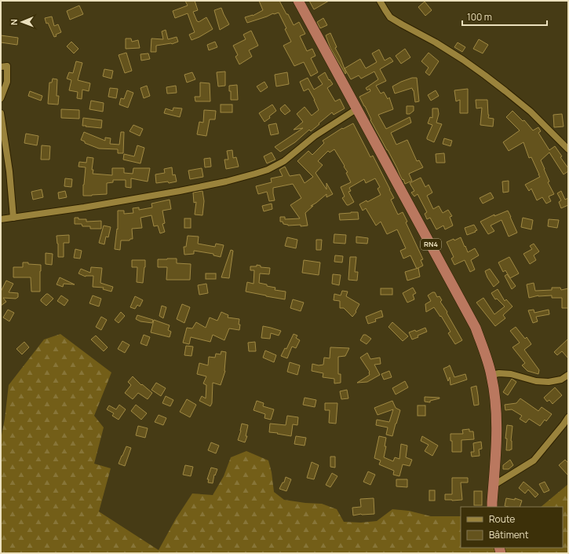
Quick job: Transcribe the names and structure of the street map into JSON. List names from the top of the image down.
{
  "streets": {
    "highway": ["RN4"]
  },
  "legend": ["Route", "Bâtiment"],
  "scale_bar": "100 m",
  "north": "left"
}
